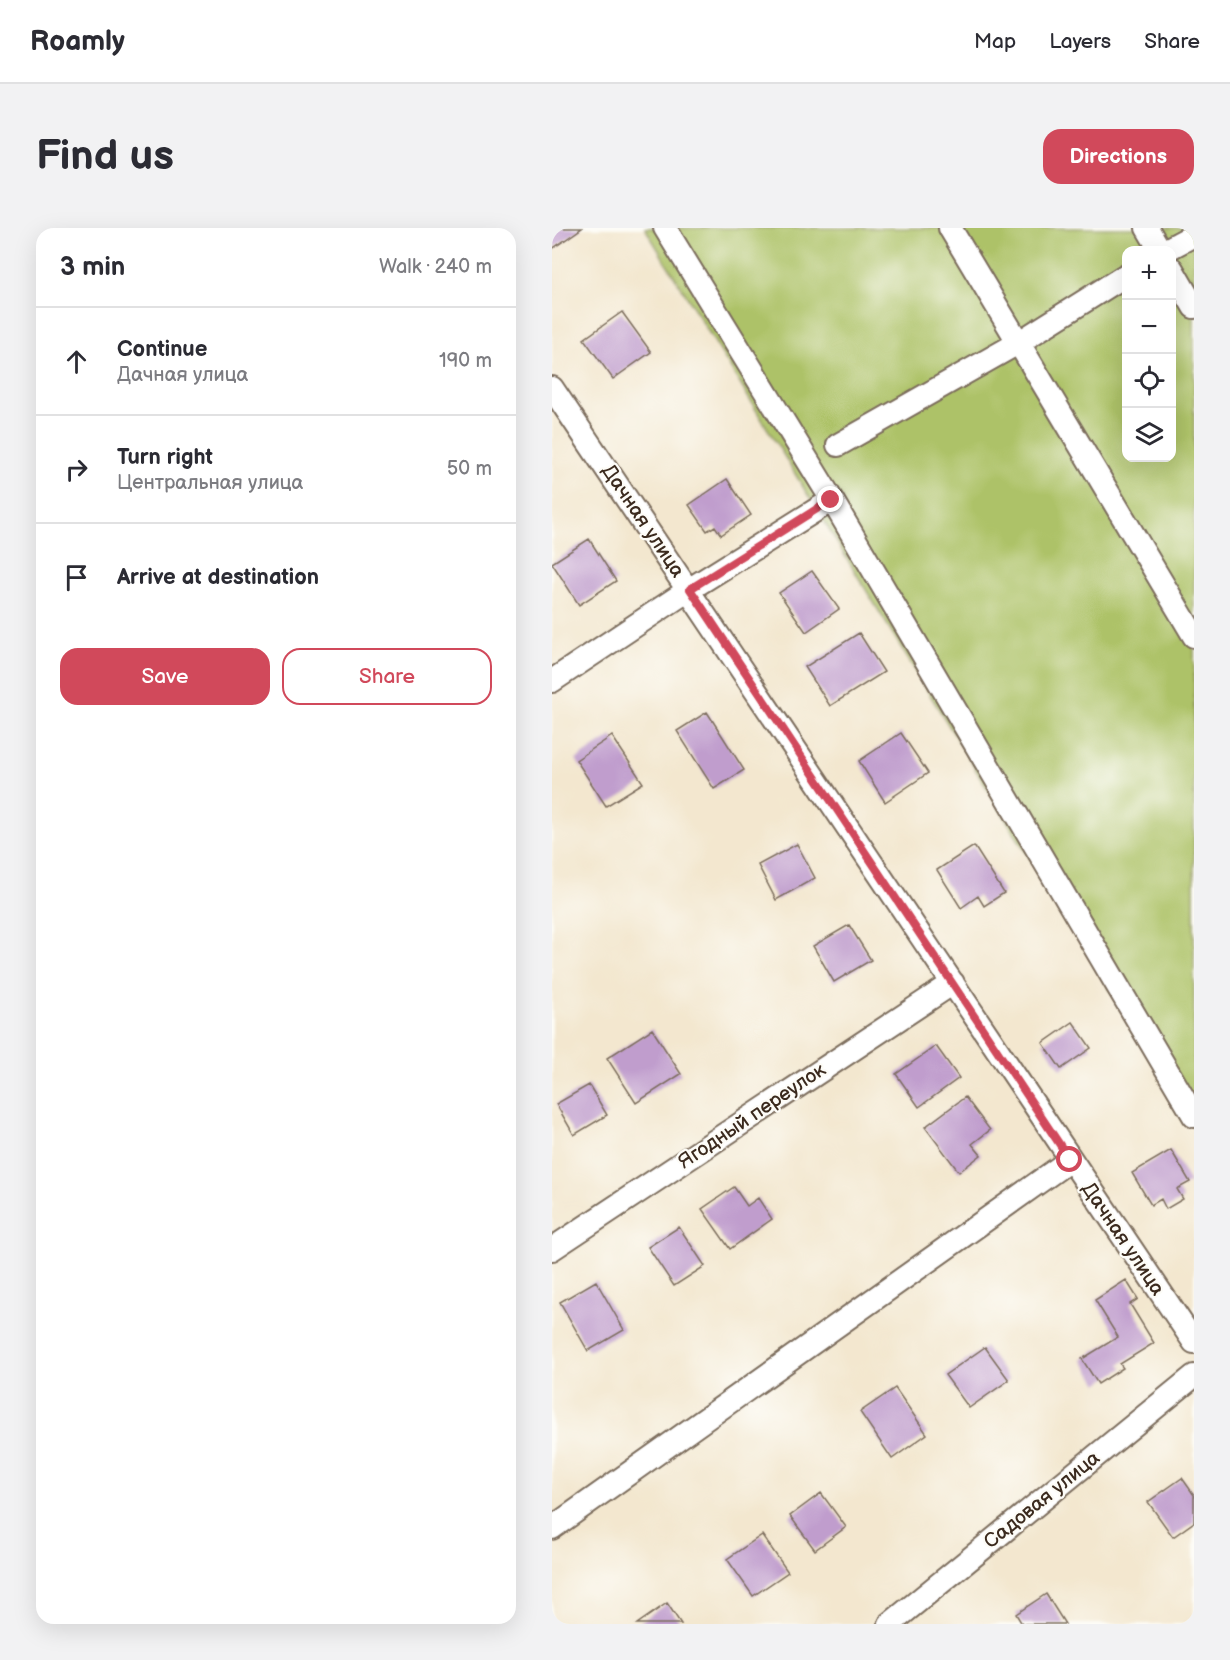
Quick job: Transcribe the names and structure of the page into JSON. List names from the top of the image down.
{
  "streets": {
    "street": ["Дачная улица", "Ягодный переулок", "Садовая улица"]
  },
  "crossings": [
    ["Дачная улица", "Ягодный переулок"]
  ],
  "page": {
    "header": "Roamly",
    "nav": ["Map", "Layers", "Share"],
    "buttons": [
      "Directions",
      ["Save", "Share"]
    ],
    "title": "Find us",
    "heading": ["3 min", "Walk · 240 m"],
    "map_buttons": ["+", "−"],
    "list": [
      ["Continue", "Дачная улица", "190 m"],
      ["Turn right", "Центральная улица", "50 m"],
      "Arrive at destination"
    ]
  }
}
